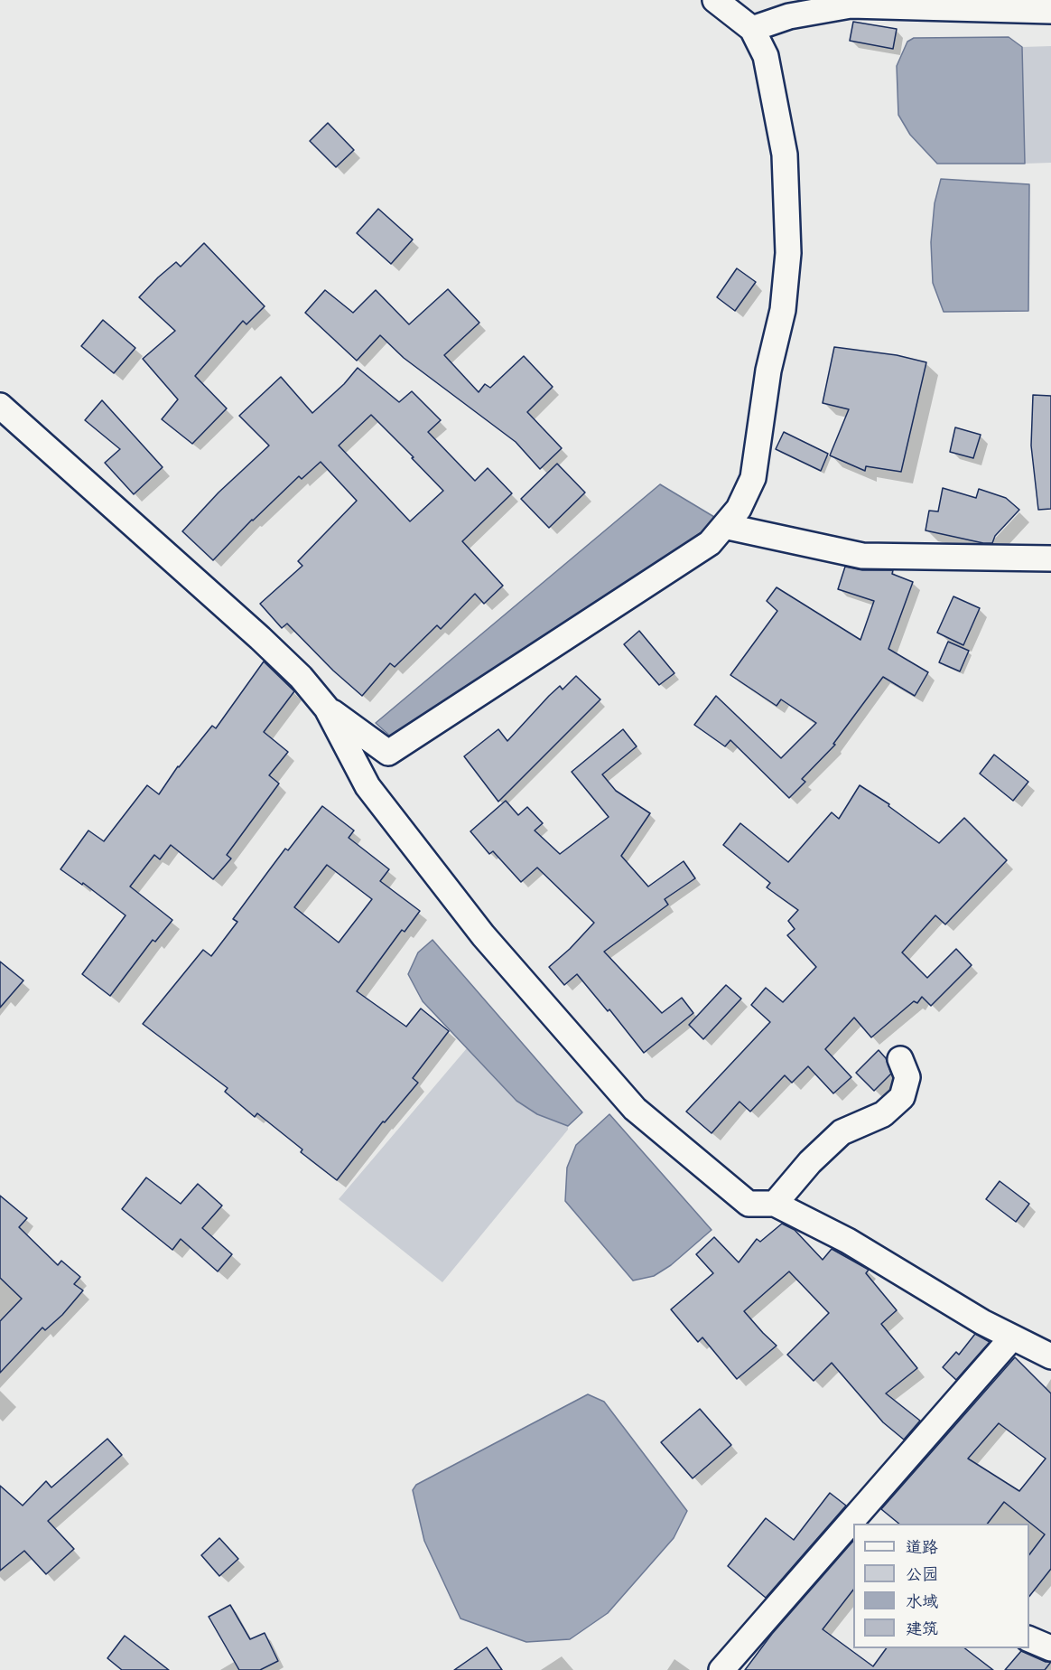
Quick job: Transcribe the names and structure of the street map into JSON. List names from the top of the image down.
{
  "legend": [
    "道路",
    "公园",
    "水域",
    "建筑"
  ]
}
